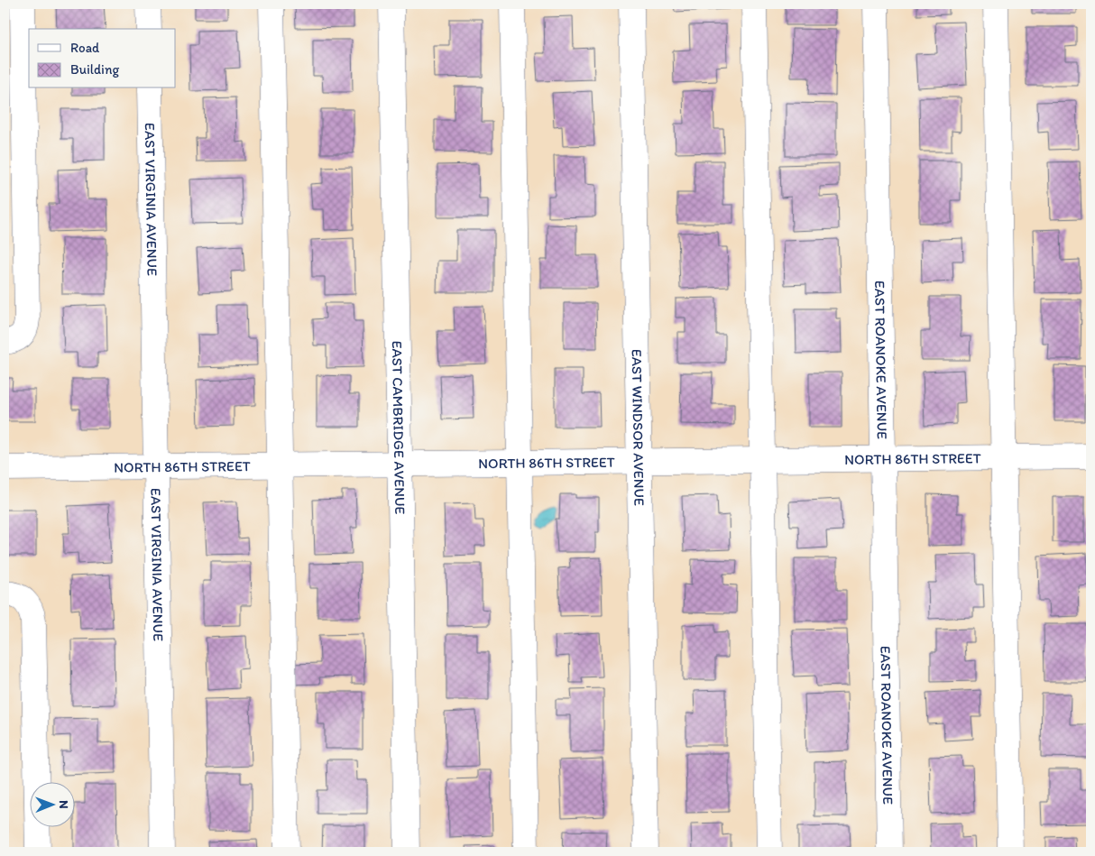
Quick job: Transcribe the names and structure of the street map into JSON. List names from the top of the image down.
{
  "streets": {
    "street": [
      "EAST VIRGINIA AVENUE",
      "EAST ROANOKE AVENUE",
      "EAST CAMBRIDGE AVENUE",
      "EAST WINDSOR AVENUE",
      "NORTH 86TH STREET"
    ]
  },
  "crossings": [
    ["EAST VIRGINIA AVENUE", "NORTH 86TH STREET"],
    ["EAST ROANOKE AVENUE", "NORTH 86TH STREET"],
    ["EAST CAMBRIDGE AVENUE", "NORTH 86TH STREET"],
    ["EAST WINDSOR AVENUE", "NORTH 86TH STREET"]
  ],
  "legend": ["Road", "Building"],
  "north": "right"
}
